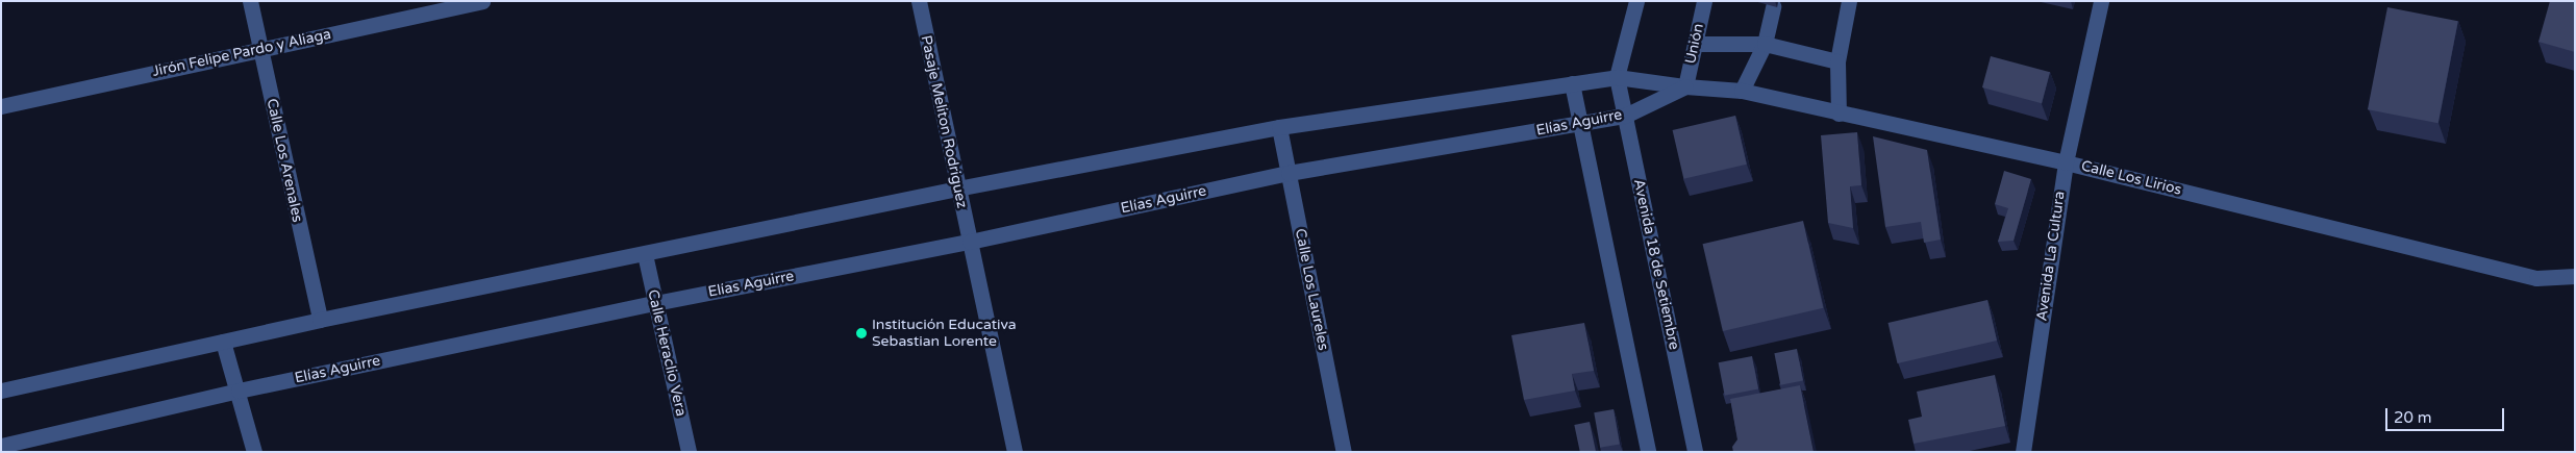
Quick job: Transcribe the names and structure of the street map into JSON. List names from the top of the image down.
{
  "streets": {
    "street": [
      "Unión",
      "Jirón Felipe Pardo y Aliaga",
      "Pasaje Meliton Rodriguez",
      "Elías Aguirre",
      "Calle Los Arenales",
      "Calle Los Lirios",
      "Avenida La Cultura",
      "Avenida 18 de Setiembre",
      "Calle Los Laureles",
      "Calle Heraclio Vera"
    ]
  },
  "crossings": [
    ["Unión", "Elías Aguirre"],
    ["Unión", "Calle Los Lirios"],
    ["Jirón Felipe Pardo y Aliaga", "Calle Los Arenales"],
    ["Pasaje Meliton Rodriguez", "Elías Aguirre"],
    ["Elías Aguirre", "Calle Los Lirios"],
    ["Elías Aguirre", "Avenida 18 de Setiembre"],
    ["Elías Aguirre", "Calle Los Laureles"],
    ["Elías Aguirre", "Calle Heraclio Vera"],
    ["Calle Los Lirios", "Avenida La Cultura"]
  ],
  "places": ["Institución Educativa Sebastian Lorente"],
  "scale_bar": "20 m"
}
